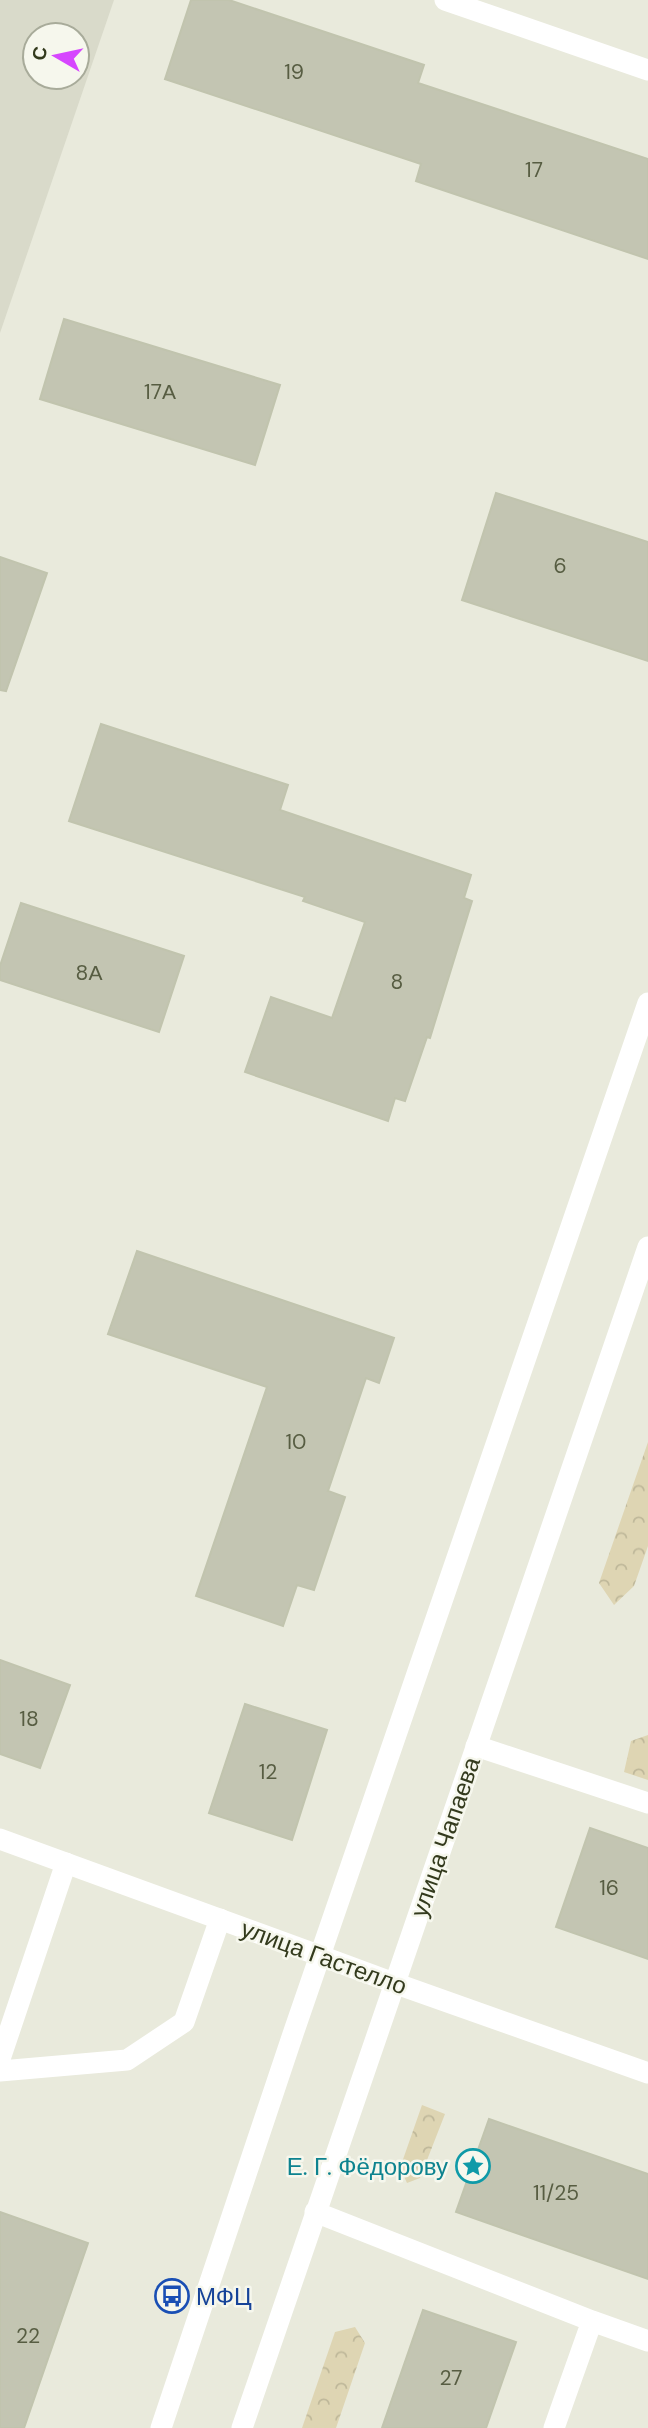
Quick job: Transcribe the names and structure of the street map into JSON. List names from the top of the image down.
{
  "streets": {
    "street": ["улица Чапаева", "улица Гастелло"]
  },
  "crossings": [
    ["улица Чапаева", "улица Гастелло"]
  ],
  "places": {
    "place": ["Е. Г. Фёдорову"],
    "bus stop": ["МФЦ"]
  },
  "house_numbers": [
    "19",
    "17",
    "17А",
    "6",
    "8А",
    "8",
    "10",
    "18",
    "12",
    "16",
    "11/25",
    "22",
    "27"
  ],
  "north": "left"
}
